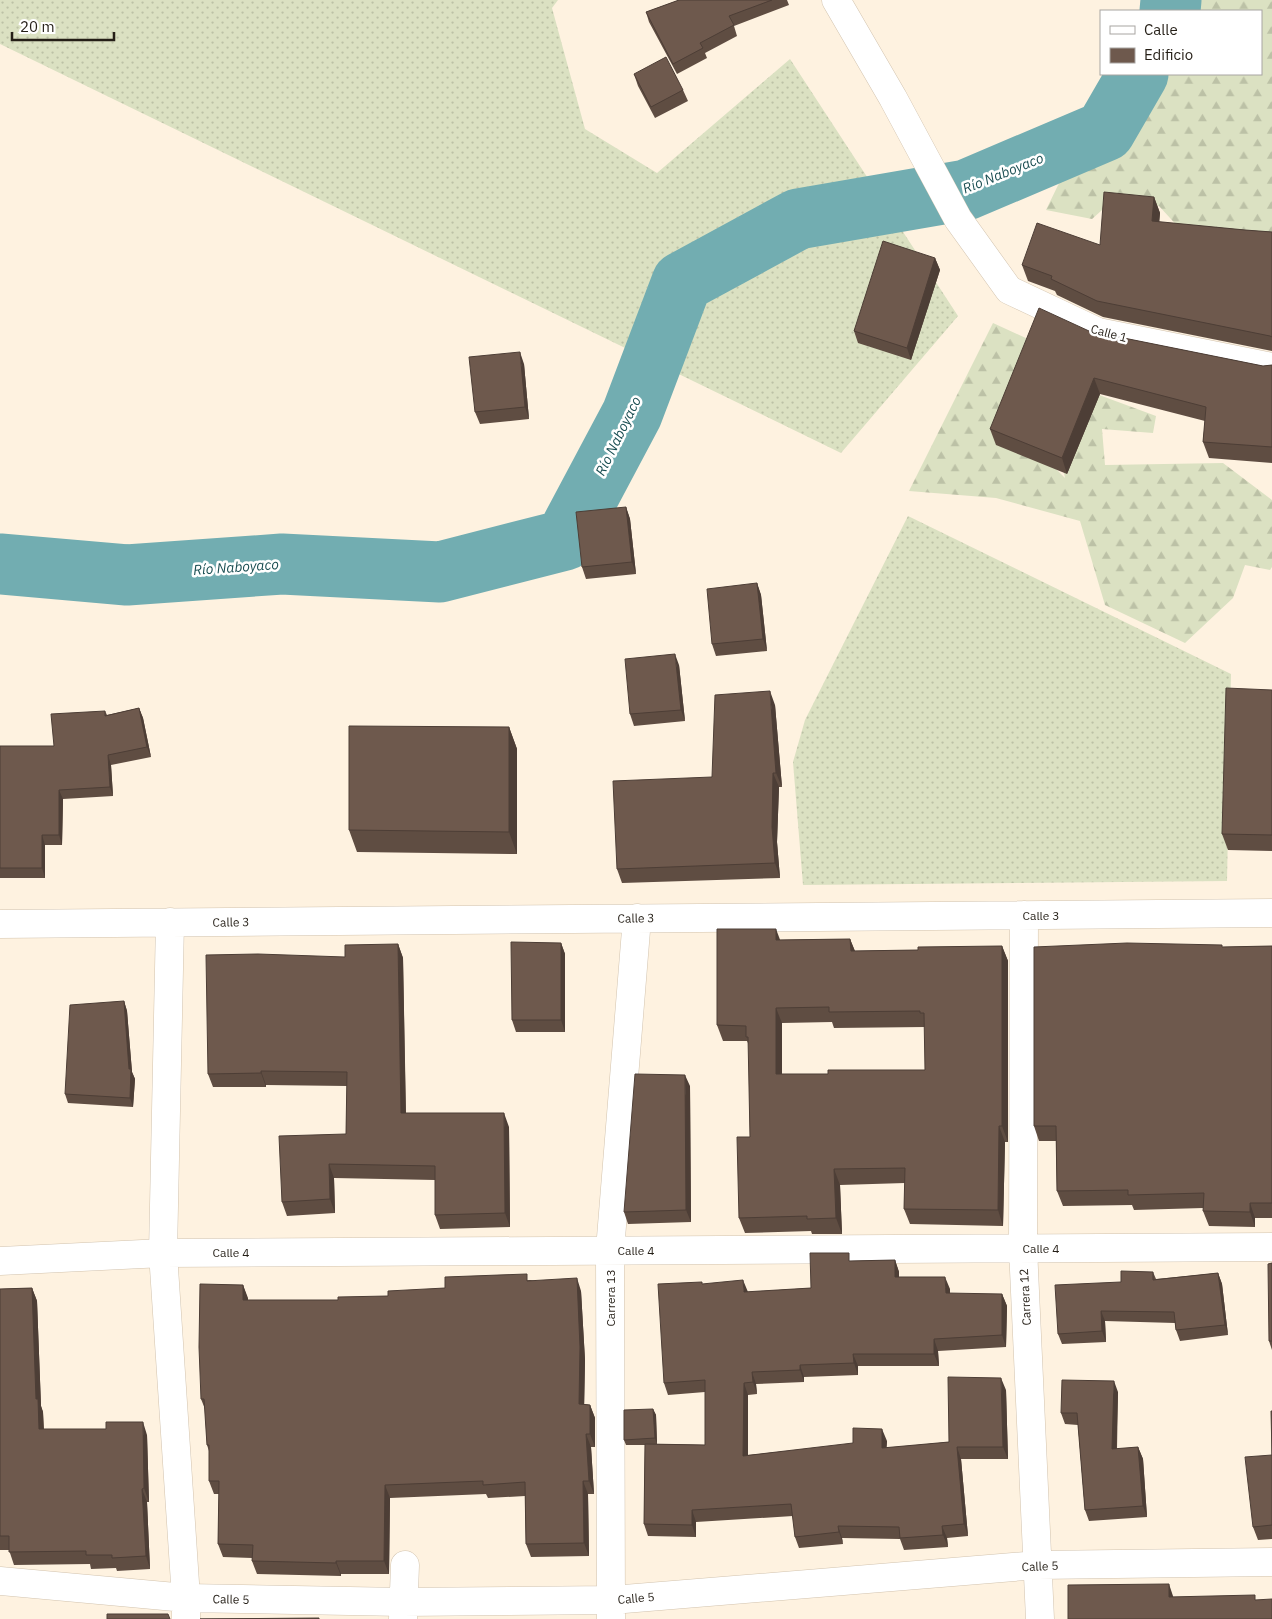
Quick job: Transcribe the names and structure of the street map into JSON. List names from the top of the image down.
{
  "streets": {
    "street": [
      "Calle 1",
      "Calle 3",
      "Calle 4",
      "Carrera 12",
      "Carrera 13",
      "Calle 5"
    ]
  },
  "crossings": [
    ["Calle 3", "Carrera 12"],
    ["Calle 3", "Carrera 13"],
    ["Calle 4", "Carrera 12"],
    ["Calle 4", "Carrera 13"],
    ["Carrera 12", "Calle 5"],
    ["Carrera 13", "Calle 5"]
  ],
  "water": ["Río Naboyaco"],
  "legend": ["Calle", "Edificio"],
  "scale_bar": "20 m"
}
